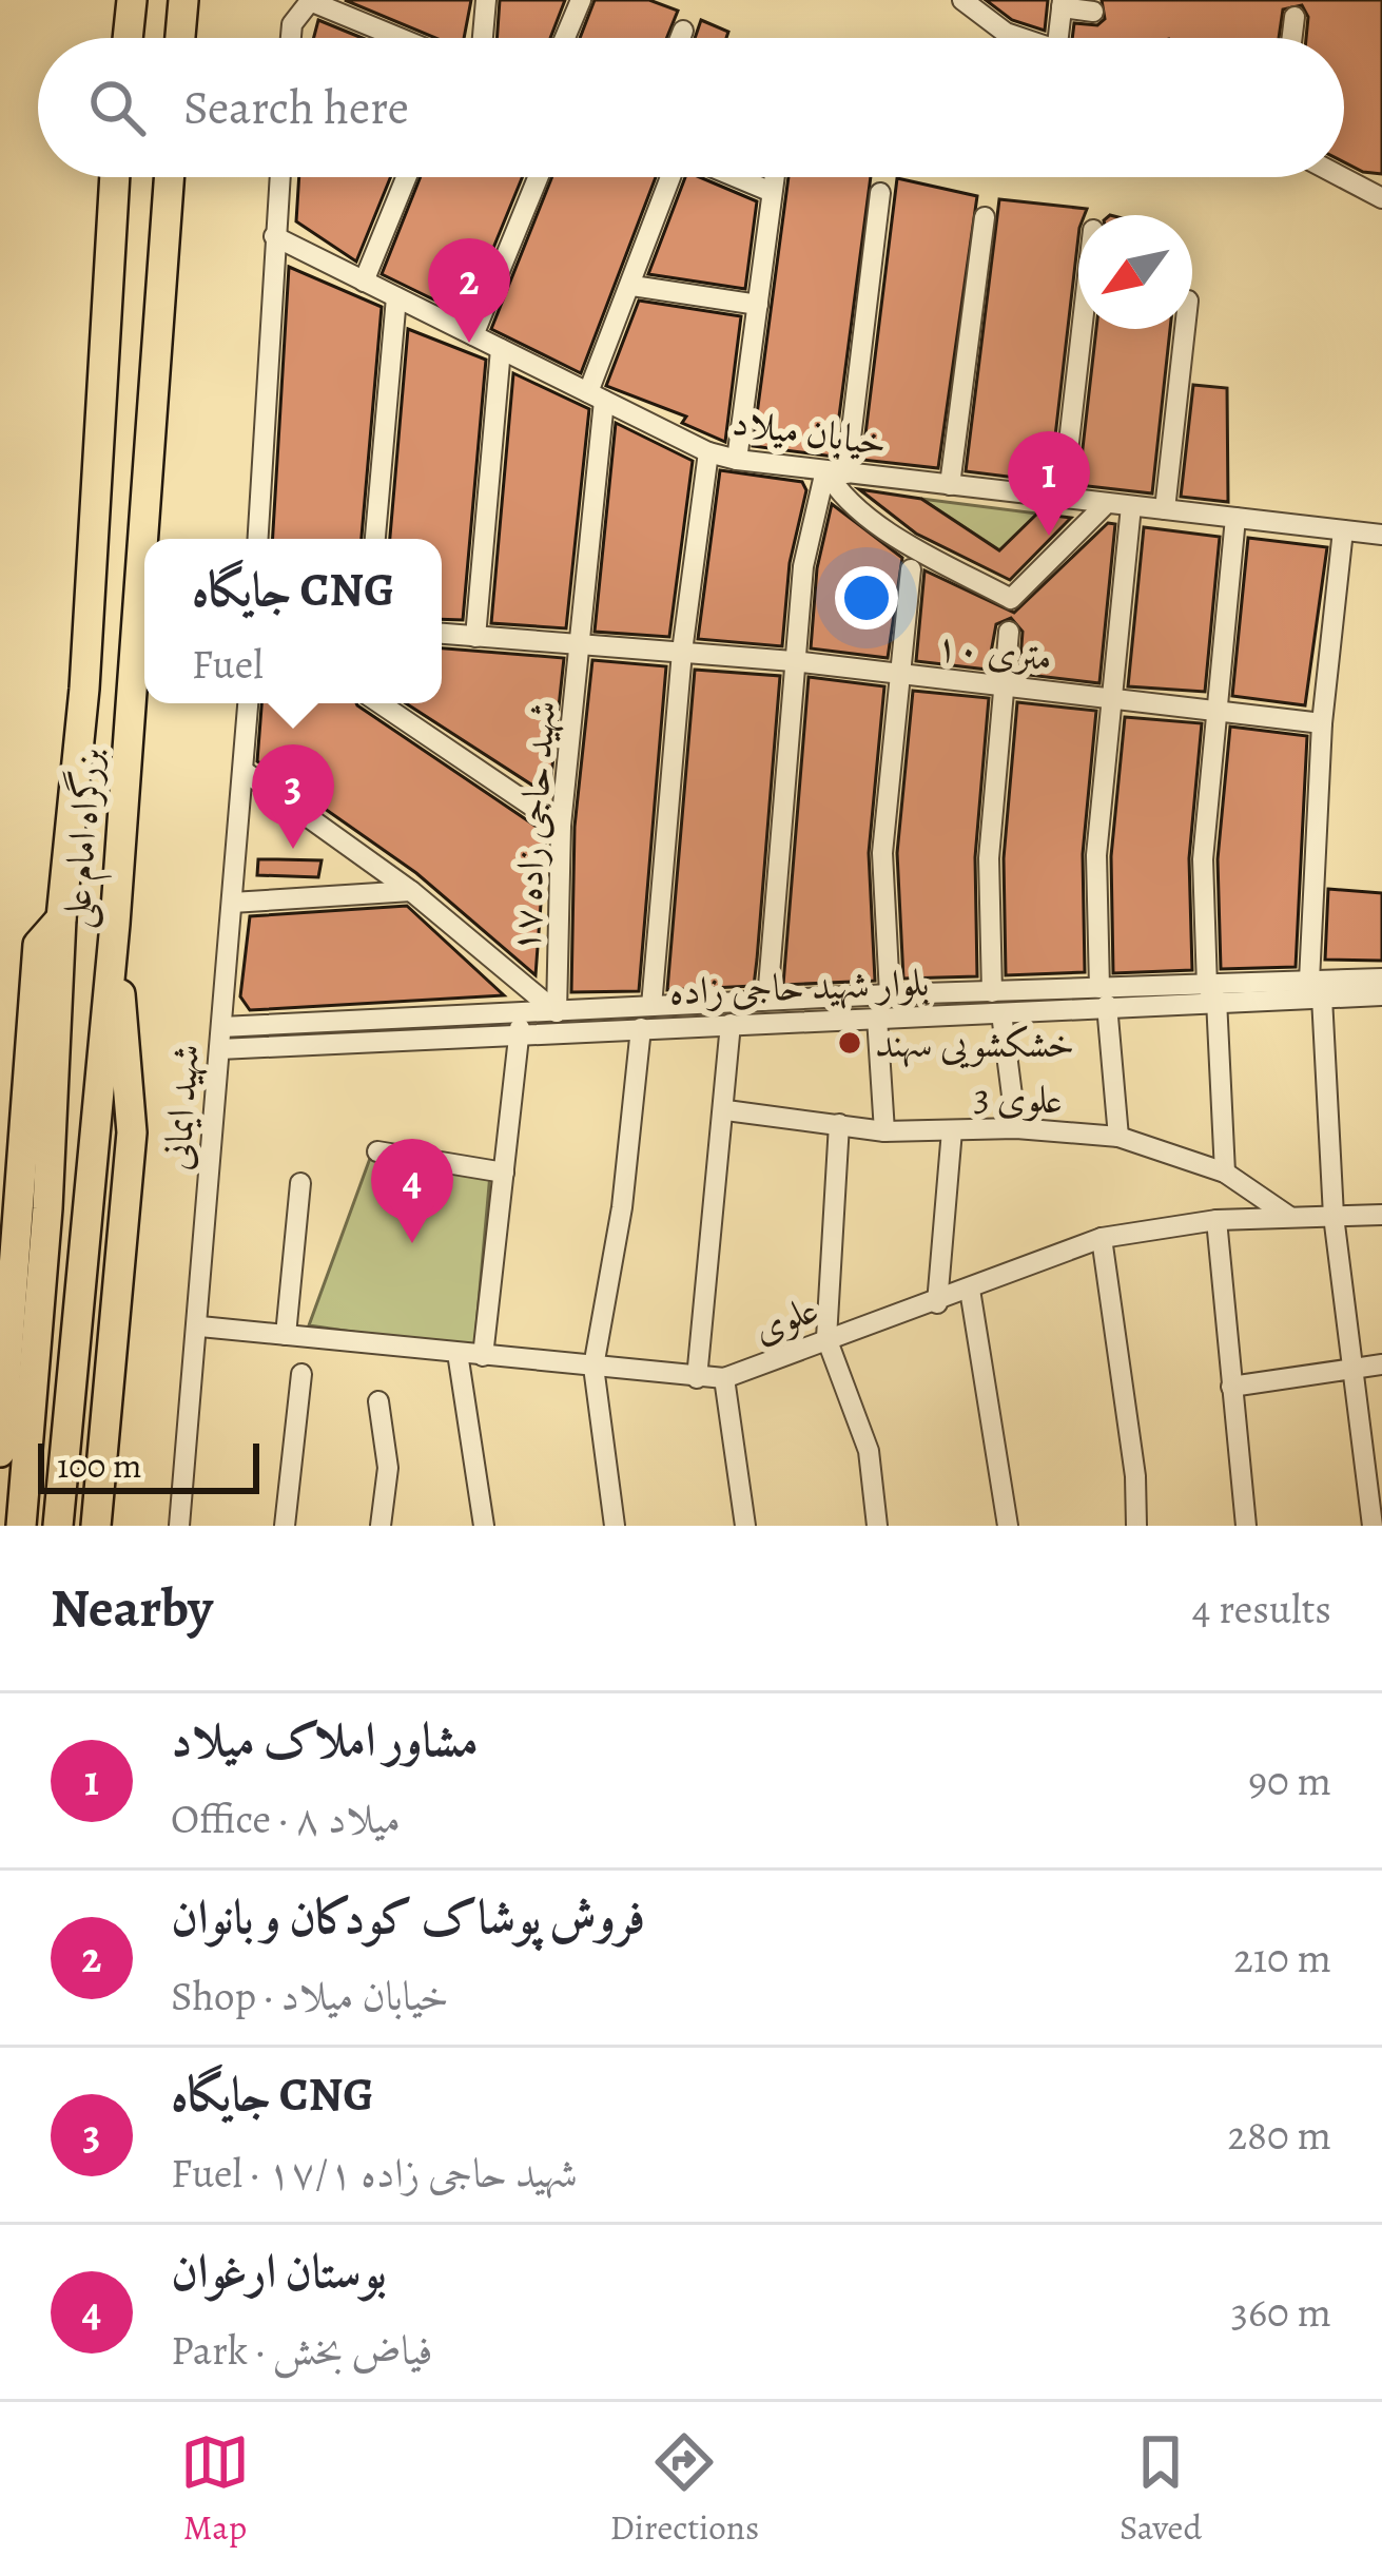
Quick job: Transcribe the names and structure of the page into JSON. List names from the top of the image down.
{
  "streets": {
    "highway": ["بزرگراه امام علی"],
    "street": [
      "خیابان میلاد",
      "۱۰ متری",
      "شهید حاجی زاده ۱۷",
      "بلوار شهید حاجی زاده",
      "علوی 3",
      "شهید ایمانی",
      "علوی"
    ]
  },
  "crossings": [
    ["خیابان میلاد", "شهید حاجی زاده ۱۷"],
    ["۱۰ متری", "شهید حاجی زاده ۱۷"],
    ["شهید حاجی زاده ۱۷", "بلوار شهید حاجی زاده"],
    ["بلوار شهید حاجی زاده", "شهید ایمانی"],
    ["علوی 3", "علوی"],
    ["شهید ایمانی", "علوی"]
  ],
  "places": ["خشکشویی سهند"],
  "scale_bar": "100 m",
  "north": "bottom left",
  "page": {
    "search": "Search here",
    "pins": [
      "2",
      "1",
      "3",
      "4"
    ],
    "popup": ["جایگاه CNG", "Fuel"],
    "scale": "100 m",
    "heading": ["Nearby", "4 results"],
    "list": [
      {
        "mark": "1",
        "name": "مشاور املاک میلاد",
        "note": "Office · میلاد ۸",
        "value": "90 m"
      },
      {
        "mark": "2",
        "name": "فروش پوشاک کودکان و بانوان",
        "note": "Shop · خیابان میلاد",
        "value": "210 m"
      },
      {
        "mark": "3",
        "name": "جایگاه CNG",
        "note": "Fuel · شهید حاجی زاده ۱۷/۱",
        "value": "280 m"
      },
      {
        "mark": "4",
        "name": "بوستان ارغوان",
        "note": "Park · فیاض بخش",
        "value": "360 m"
      }
    ],
    "nav": ["Map", "Directions", "Saved"]
  }
}
